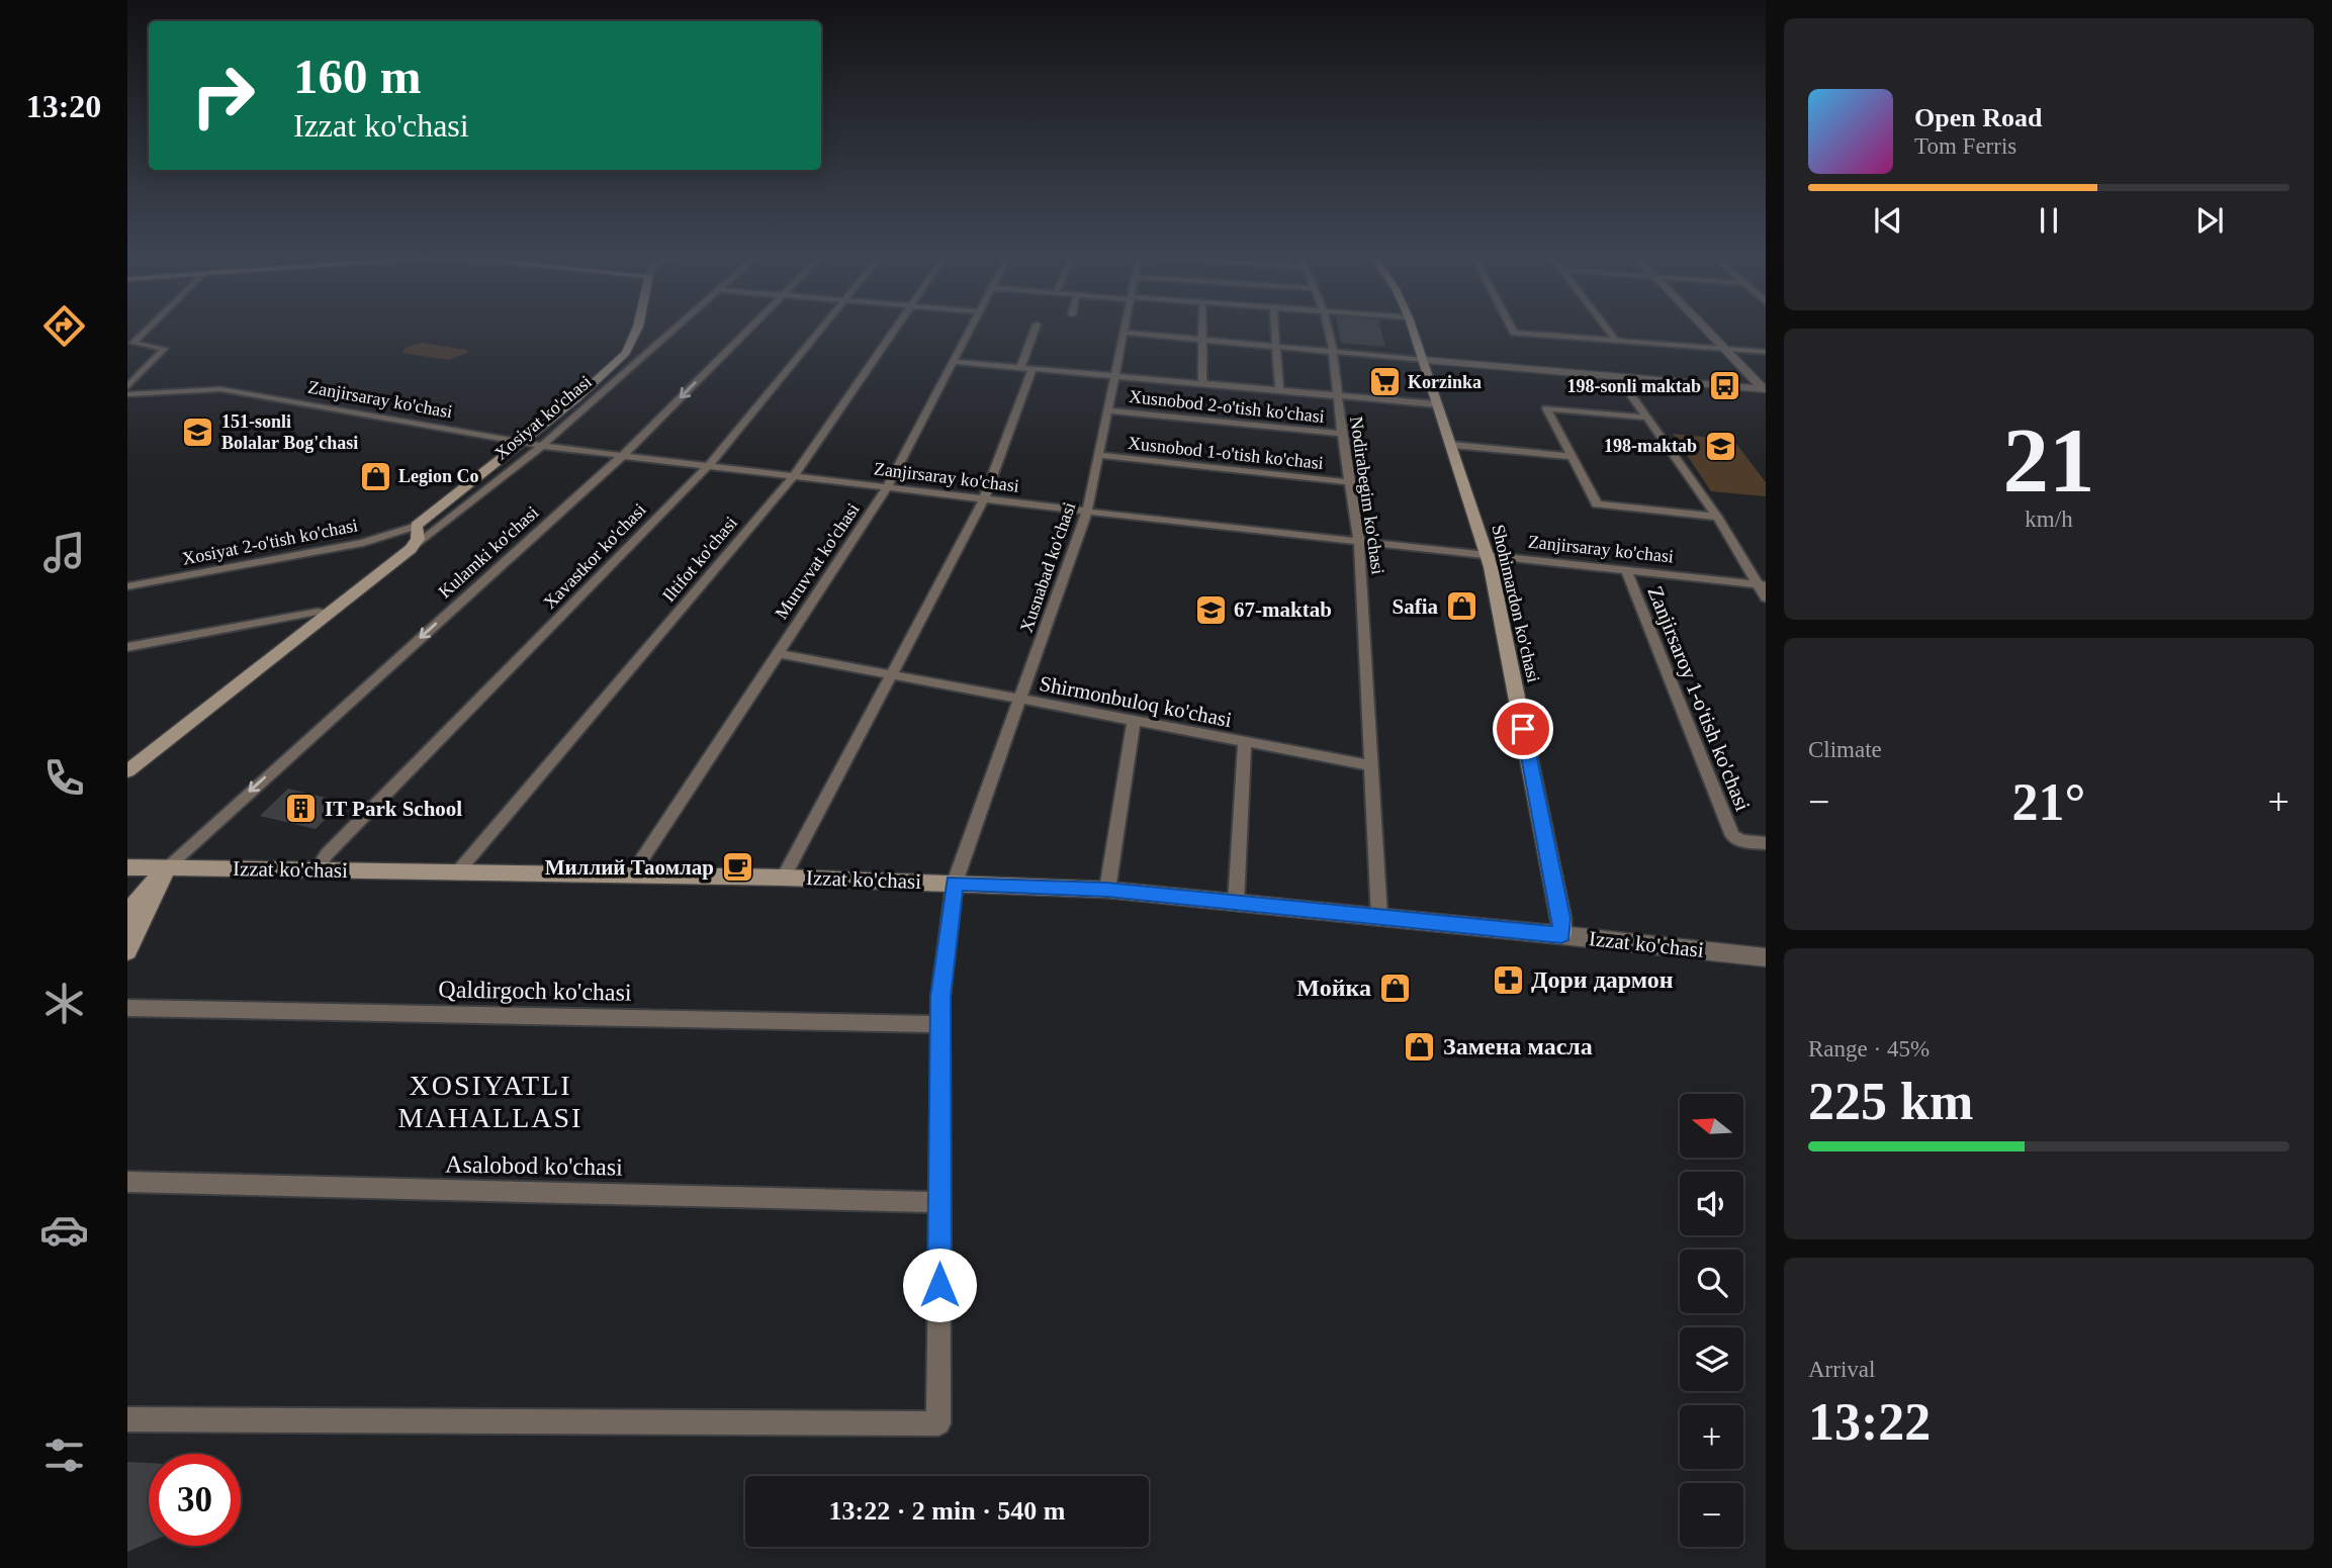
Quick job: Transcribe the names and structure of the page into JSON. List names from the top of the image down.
{
  "streets": {
    "main road": ["Xosiyat ko'chasi", "Shohimardon ko'chasi", "Izzat ko'chasi"],
    "street": [
      "Zanjirsaray ko'chasi",
      "Xusnobod 2-o'tish ko'chasi",
      "Xusnobod 1-o'tish ko'chasi",
      "Nodirabegim ko'chasi",
      "Xosiyat 2-o'tish ko'chasi",
      "Kulamki ko'chasi",
      "Xavastkor ko'chasi",
      "Iltifot ko'chasi",
      "Muruvvat ko'chasi",
      "Xusnabad ko'chasi",
      "Zanjirsaroy 1-o'tish ko'chasi",
      "Shirmonbuloq ko'chasi",
      "Qaldirgoch ko'chasi",
      "Asalobod ko'chasi"
    ]
  },
  "crossings": [
    ["Zanjirsaray ko'chasi", "Xosiyat ko'chasi"],
    ["Zanjirsaray ko'chasi", "Nodirabegim ko'chasi"],
    ["Zanjirsaray ko'chasi", "Kulamki ko'chasi"],
    ["Zanjirsaray ko'chasi", "Xavastkor ko'chasi"],
    ["Zanjirsaray ko'chasi", "Iltifot ko'chasi"],
    ["Zanjirsaray ko'chasi", "Muruvvat ko'chasi"],
    ["Zanjirsaray ko'chasi", "Xusnabad ko'chasi"],
    ["Zanjirsaray ko'chasi", "Shohimardon ko'chasi"],
    ["Zanjirsaray ko'chasi", "Zanjirsaroy 1-o'tish ko'chasi"],
    ["Xusnobod 2-o'tish ko'chasi", "Nodirabegim ko'chasi"],
    ["Xusnobod 2-o'tish ko'chasi", "Xusnabad ko'chasi"],
    ["Xosiyat ko'chasi", "Xosiyat 2-o'tish ko'chasi"],
    ["Xusnobod 1-o'tish ko'chasi", "Nodirabegim ko'chasi"],
    ["Xusnobod 1-o'tish ko'chasi", "Xusnabad ko'chasi"],
    ["Nodirabegim ko'chasi", "Shirmonbuloq ko'chasi"],
    ["Nodirabegim ko'chasi", "Izzat ko'chasi"],
    ["Kulamki ko'chasi", "Izzat ko'chasi"],
    ["Xavastkor ko'chasi", "Izzat ko'chasi"],
    ["Iltifot ko'chasi", "Izzat ko'chasi"],
    ["Muruvvat ko'chasi", "Shirmonbuloq ko'chasi"],
    ["Muruvvat ko'chasi", "Izzat ko'chasi"],
    ["Xusnabad ko'chasi", "Shirmonbuloq ko'chasi"],
    ["Xusnabad ko'chasi", "Izzat ko'chasi"],
    ["Xusnabad ko'chasi", "Qaldirgoch ko'chasi"],
    ["Xusnabad ko'chasi", "Asalobod ko'chasi"],
    ["Shohimardon ko'chasi", "Izzat ko'chasi"]
  ],
  "one_way": ["Kulamki ko'chasi"],
  "districts": ["XOSIYATLI MAHALLASI"],
  "places": {
    "supermarket": ["Korzinka"],
    "bus stop": ["198-sonli maktab"],
    "school or university": ["151-sonli Bolalar Bog'chasi", "198-maktab", "67-maktab"],
    "shop": [
      "Legion Co",
      "Safia",
      "Мойка",
      "Замена масла"
    ],
    "building": ["IT Park School"],
    "cafe": ["Миллий Таомлар"],
    "pharmacy": ["Дори дармон"]
  },
  "north": "left",
  "page": {
    "tabs": "13:20",
    "turn": ["160 m", "Izzat ko'chasi"],
    "song": ["Open Road", "Tom Ferris"],
    "tile": [
      ["21", "km/h"],
      "Climate",
      ["Range · 45%", "225 km"],
      ["Arrival", "13:22"]
    ],
    "heat": ["−", "21°", "+"],
    "map_buttons": ["+", "−"],
    "limit": "30",
    "trip": "13:22 · 2 min · 540 m"
  }
}
